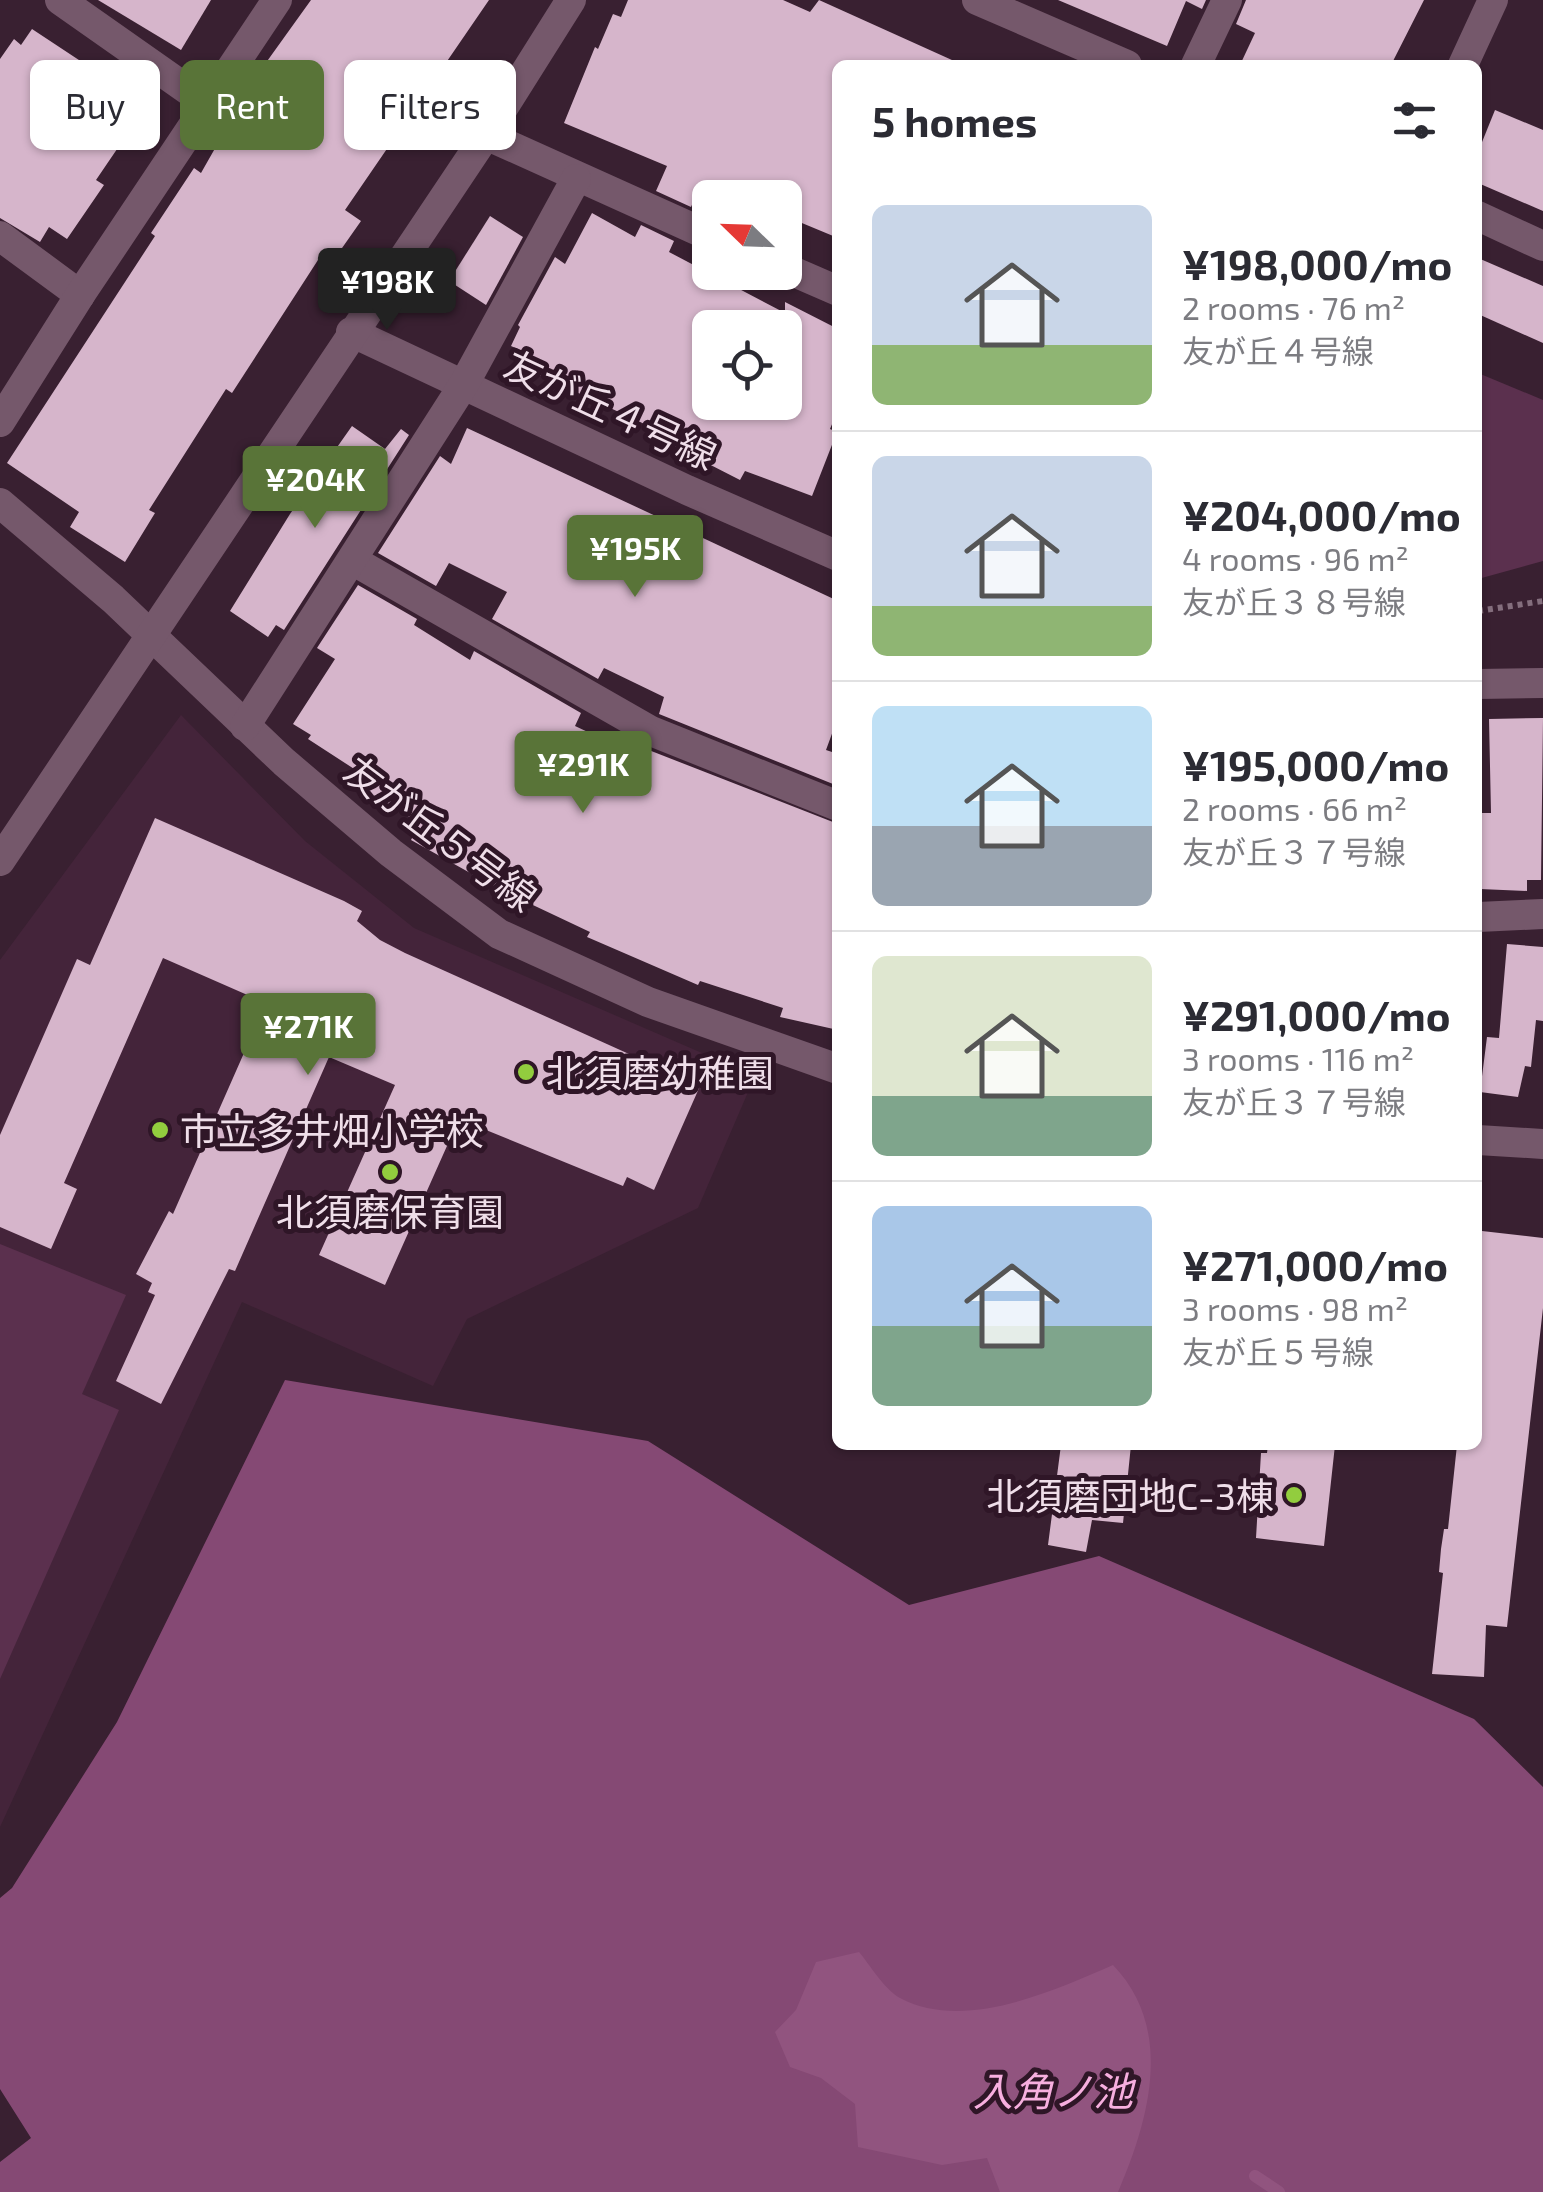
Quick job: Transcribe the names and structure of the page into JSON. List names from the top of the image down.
{
  "streets": {
    "street": ["友が丘４号線", "友が丘５号線"]
  },
  "water": ["入角ノ池"],
  "places": [
    "北須磨幼稚園",
    "市立多井畑小学校",
    "北須磨保育園",
    "北須磨団地C-3棟"
  ],
  "north": "top left",
  "page": {
    "chip": ["Buy", "Rent", "Filters"],
    "heading": "5 homes",
    "list": [
      {
        "name": "¥198,000/mo",
        "note": "2 rooms · 76 m² · 友が丘４号線"
      },
      {
        "name": "¥204,000/mo",
        "note": "4 rooms · 96 m² · 友が丘３８号線"
      },
      {
        "name": "¥195,000/mo",
        "note": "2 rooms · 66 m² · 友が丘３７号線"
      },
      {
        "name": "¥291,000/mo",
        "note": "3 rooms · 116 m² · 友が丘３７号線"
      },
      {
        "name": "¥271,000/mo",
        "note": "3 rooms · 98 m² · 友が丘５号線"
      }
    ],
    "price": [
      "¥198K",
      "¥204K",
      "¥195K",
      "¥291K",
      "¥271K"
    ]
  }
}
